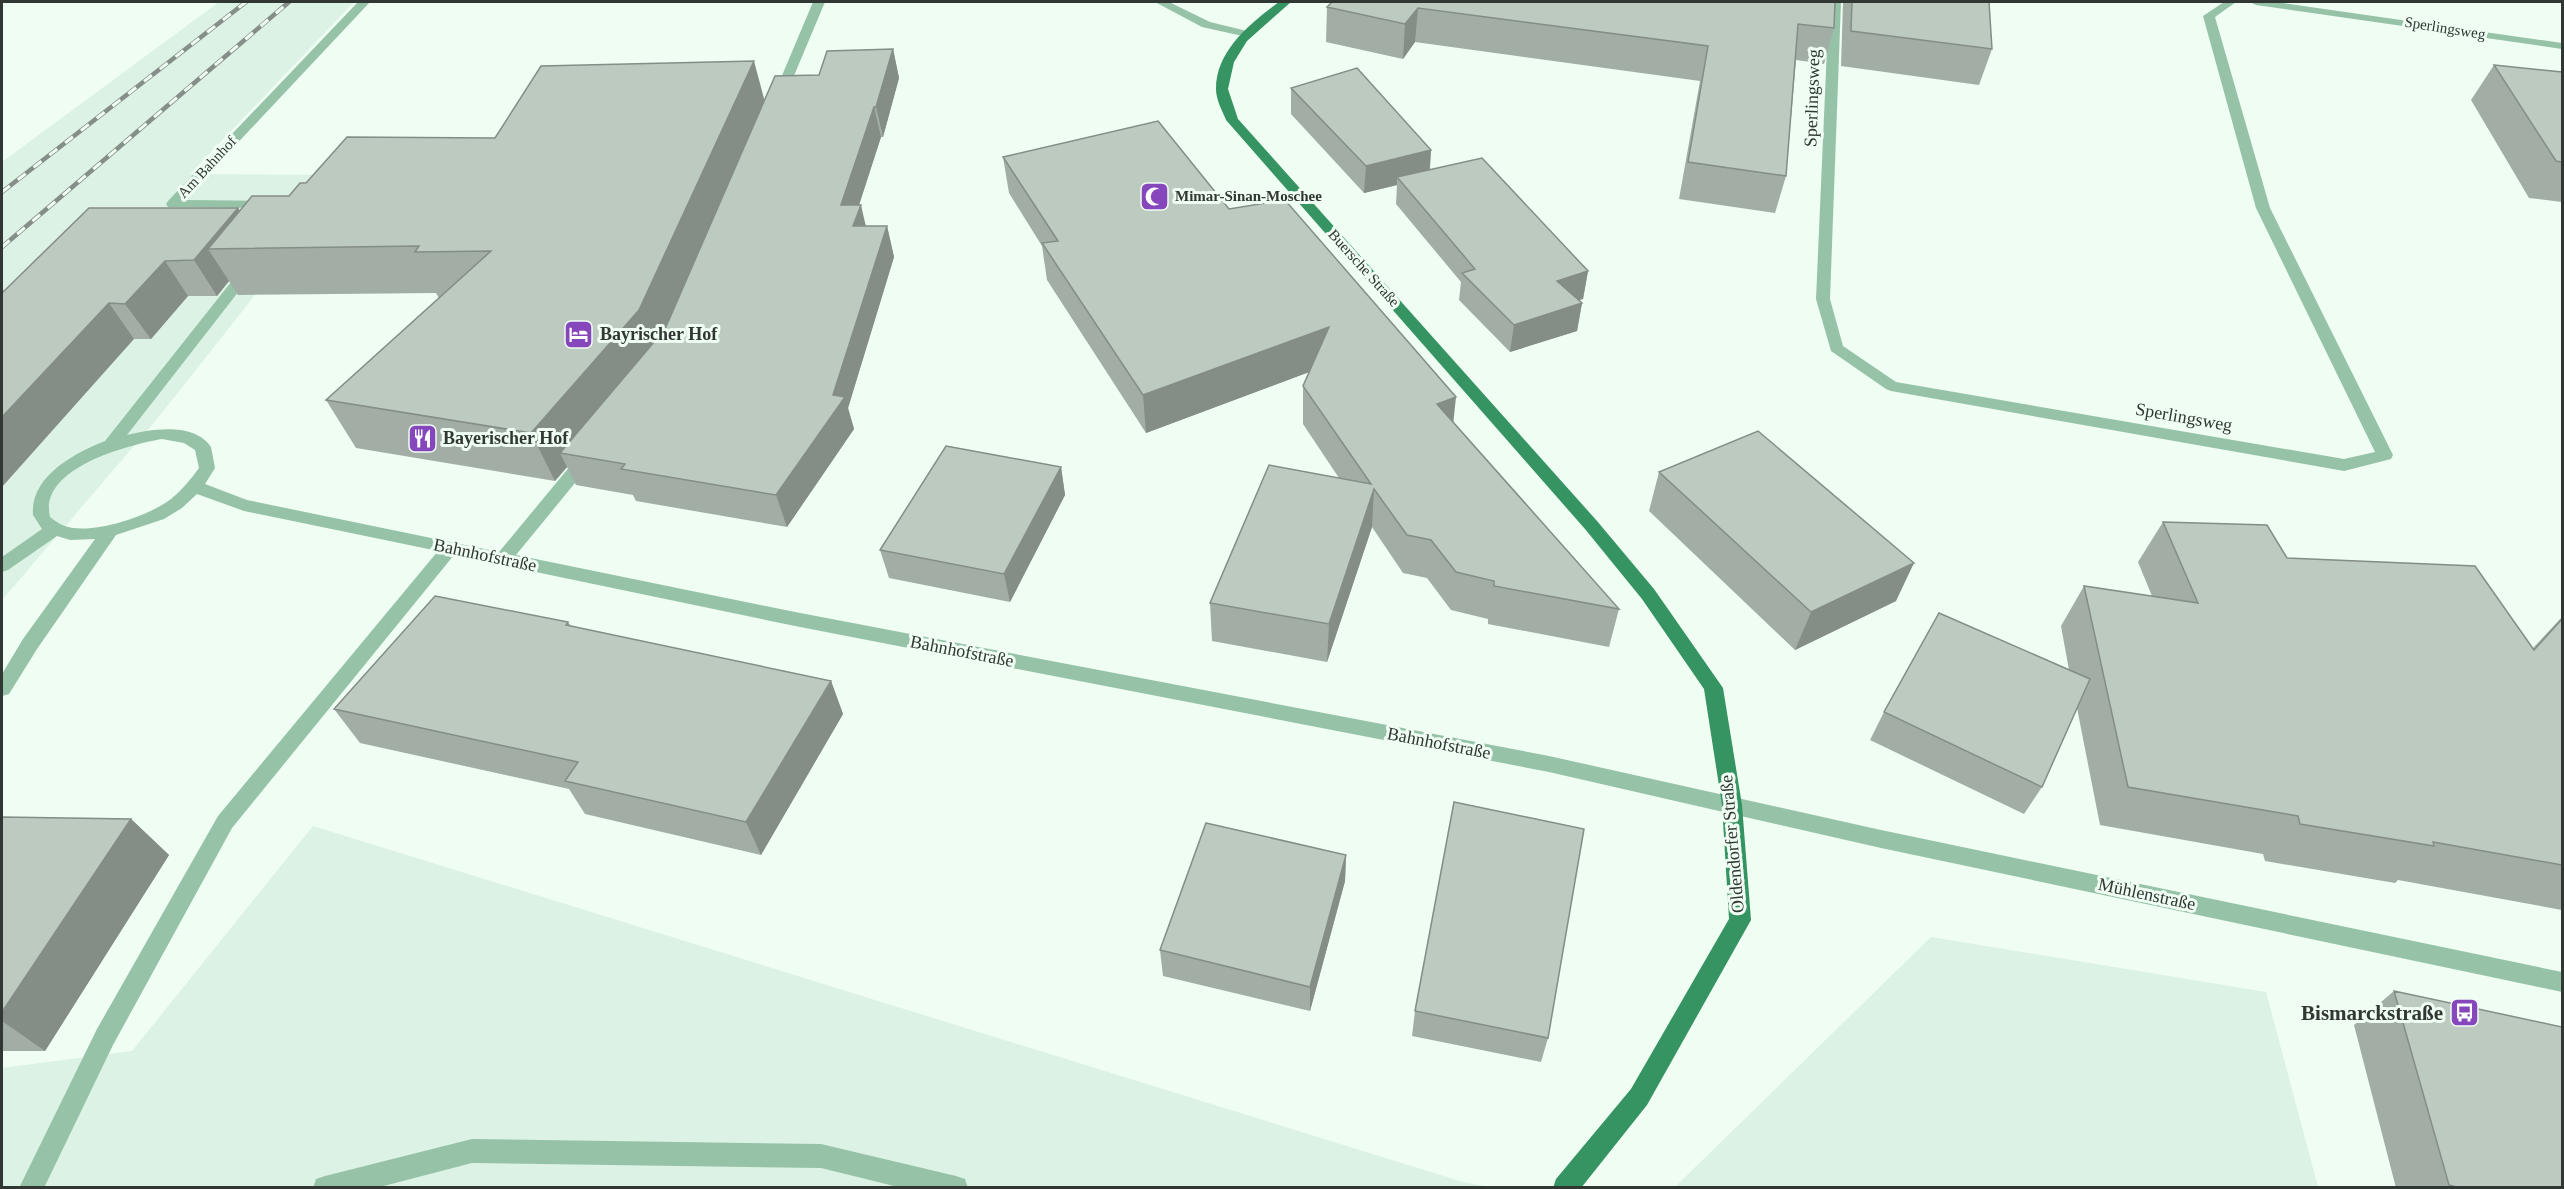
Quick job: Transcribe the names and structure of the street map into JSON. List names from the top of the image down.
{
  "streets": {
    "main road": ["Buersche Straße", "Oldendorfer Straße"],
    "street": [
      "Sperlingsweg",
      "Am Bahnhof",
      "Bahnhofstraße",
      "Mühlenstraße"
    ]
  },
  "crossings": [
    ["Buersche Straße", "Oldendorfer Straße"],
    ["Bahnhofstraße", "Oldendorfer Straße"],
    ["Bahnhofstraße", "Mühlenstraße"],
    ["Oldendorfer Straße", "Mühlenstraße"]
  ],
  "places": {
    "mosque": ["Mimar-Sinan-Moschee"],
    "hotel": ["Bayrischer Hof"],
    "restaurant": ["Bayerischer Hof"],
    "bus stop": ["Bismarckstraße"]
  }
}
